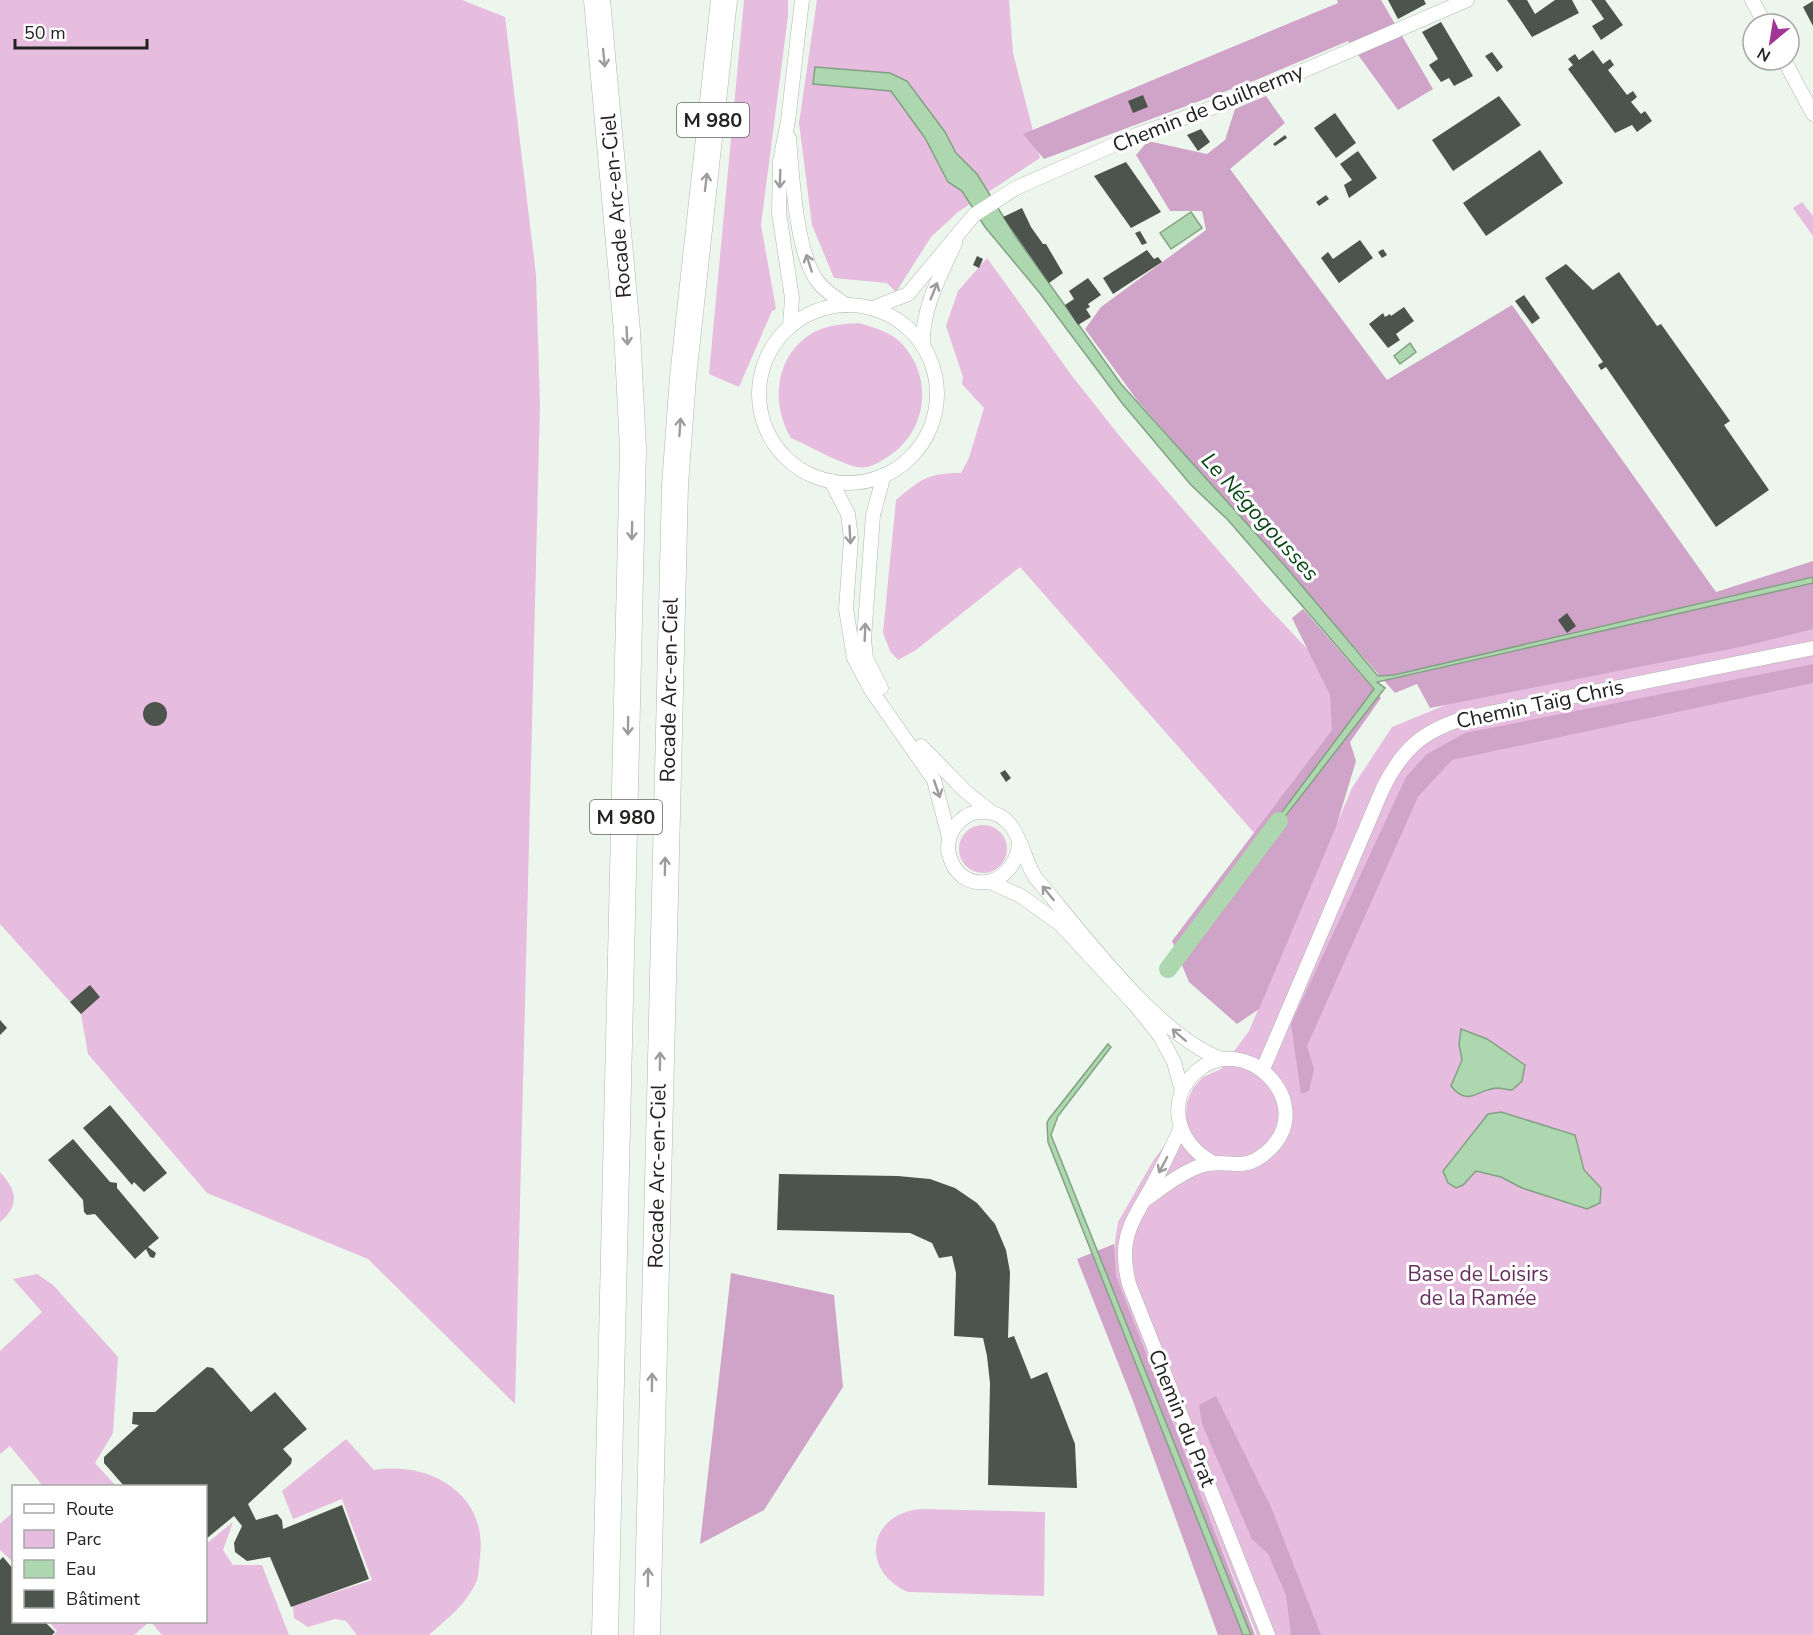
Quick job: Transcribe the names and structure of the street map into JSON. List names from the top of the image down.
{
  "streets": {
    "highway": ["M 980", "Rocade Arc-en-Ciel"],
    "street": ["Chemin de Guilhermy", "Chemin Taïg Chris", "Chemin du Prat"]
  },
  "crossings": [
    ["Chemin Taïg Chris", "Chemin du Prat"]
  ],
  "water": ["Le Négogousses"],
  "parks": ["Base de Loisirs de la Ramée"],
  "legend": [
    "Route",
    "Parc",
    "Eau",
    "Bâtiment"
  ],
  "scale_bar": "50 m",
  "north": "bottom left"
}
